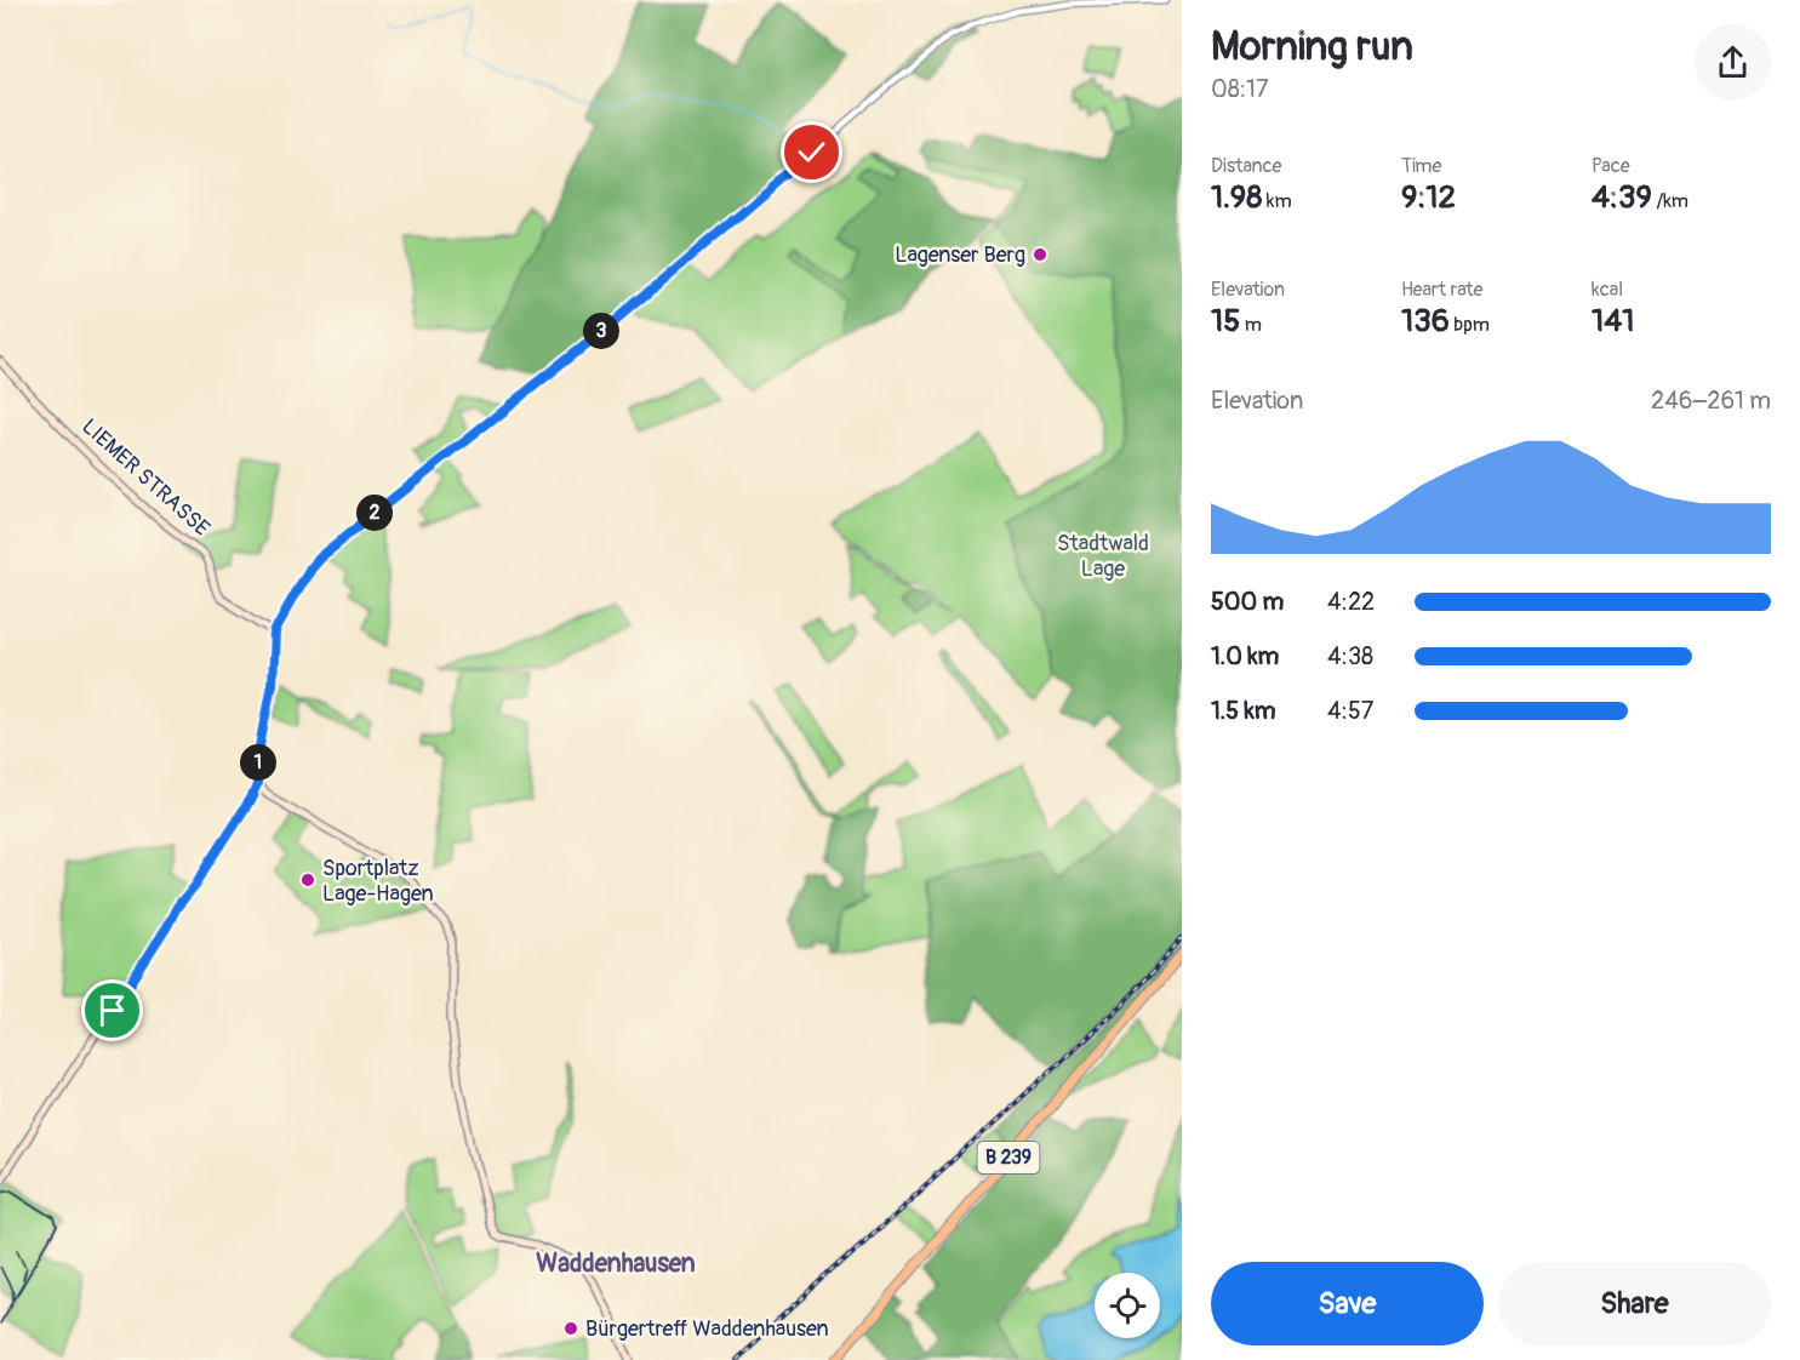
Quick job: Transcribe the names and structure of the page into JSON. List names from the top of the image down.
{
  "streets": {
    "main road": ["LIEMER STRASSE", "B 239"]
  },
  "districts": ["Waddenhausen"],
  "parks": ["Stadtwald Lage"],
  "places": ["Lagenser Berg", "Sportplatz Lage-Hagen", "Bürgertreff Waddenhausen"],
  "page": {
    "heading": ["Morning run", "08:17"],
    "stats": [
      ["Distance", "1.98 km"],
      ["Time", "9:12"],
      ["Pace", "4:39 /km"],
      ["Elevation", "15 m"],
      ["Heart rate", "136 bpm"],
      ["kcal", "141"]
    ],
    "pins": ["3", "2", "1"],
    "chart": ["Elevation", "246–261 m"],
    "list": [
      {
        "name": "500 m",
        "note": "4:22"
      },
      {
        "name": "1.0 km",
        "note": "4:38"
      },
      {
        "name": "1.5 km",
        "note": "4:57"
      }
    ],
    "buttons": ["Save", "Share"]
  }
}
